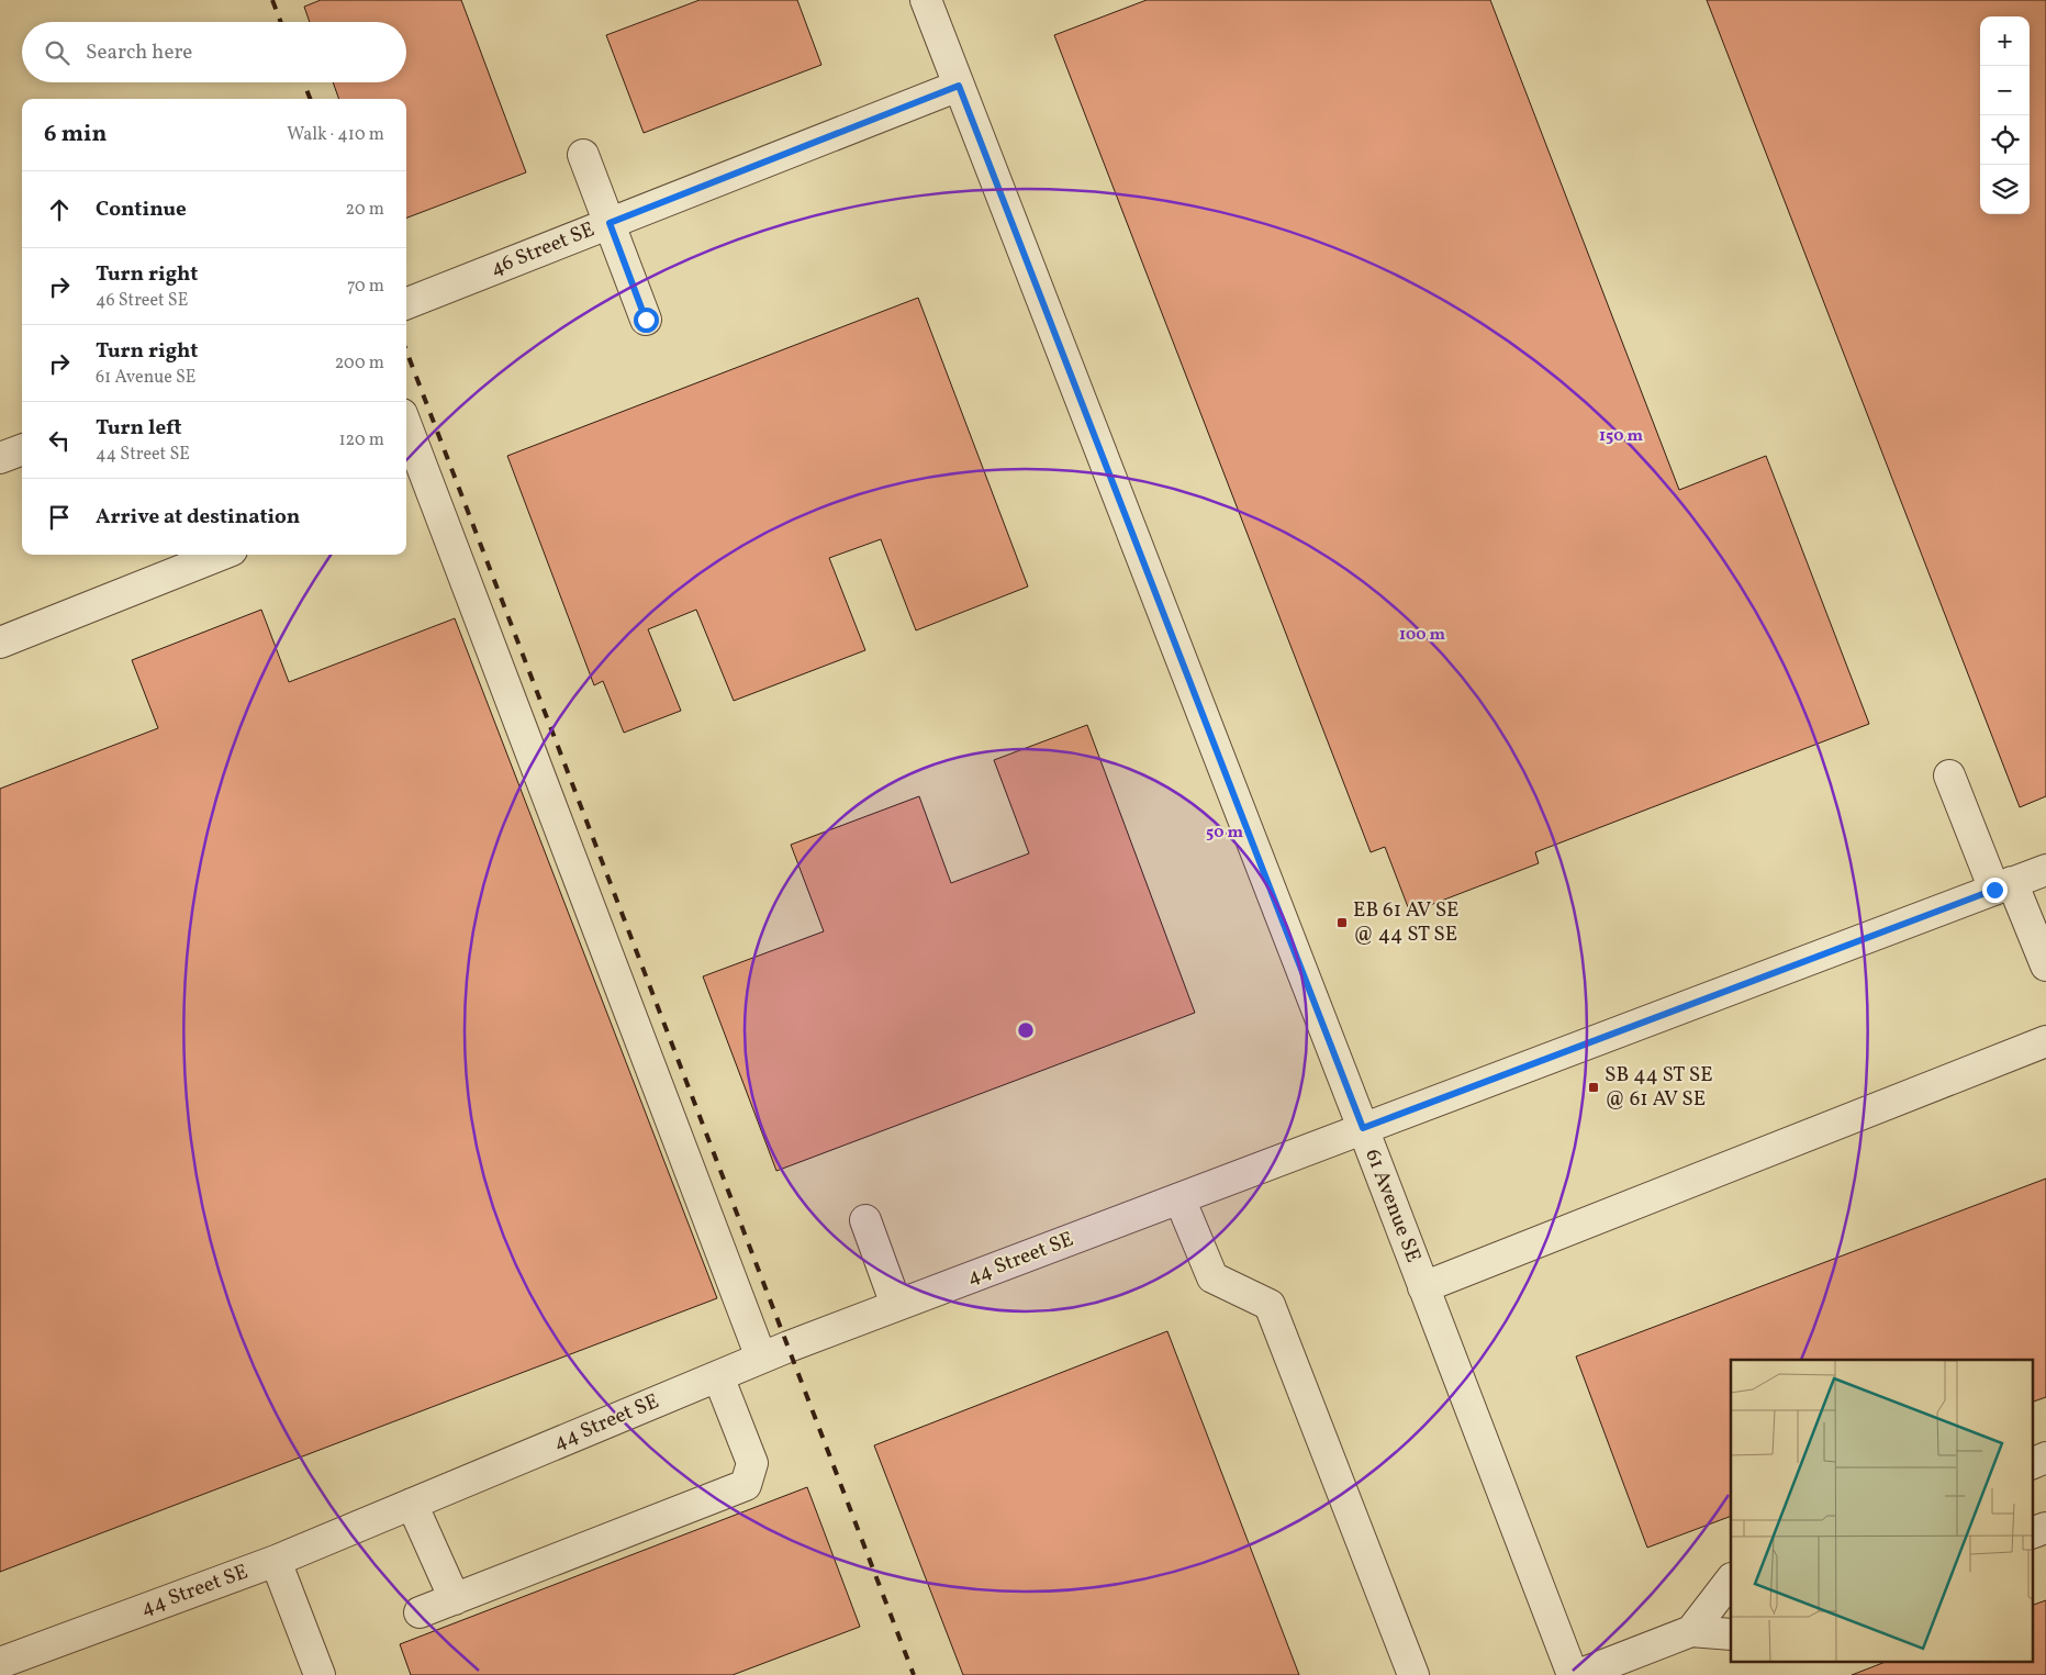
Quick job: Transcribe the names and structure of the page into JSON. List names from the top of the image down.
{
  "streets": {
    "street": ["46 Street SE", "61 Avenue SE", "44 Street SE"]
  },
  "crossings": [
    ["46 Street SE", "61 Avenue SE"],
    ["61 Avenue SE", "44 Street SE"]
  ],
  "places": {
    "transit": ["EB 61 AV SE @ 44 ST SE", "SB 44 ST SE @ 61 AV SE"]
  },
  "page": {
    "map_buttons": ["+", "−"],
    "search": "Search here",
    "heading": ["6 min", "Walk · 410 m"],
    "list": [
      ["Continue", "20 m"],
      ["Turn right", "46 Street SE", "70 m"],
      ["Turn right", "61 Avenue SE", "200 m"],
      ["Turn left", "44 Street SE", "120 m"],
      "Arrive at destination"
    ]
  },
  "rings": ["150 m", "100 m", "50 m"]
}
